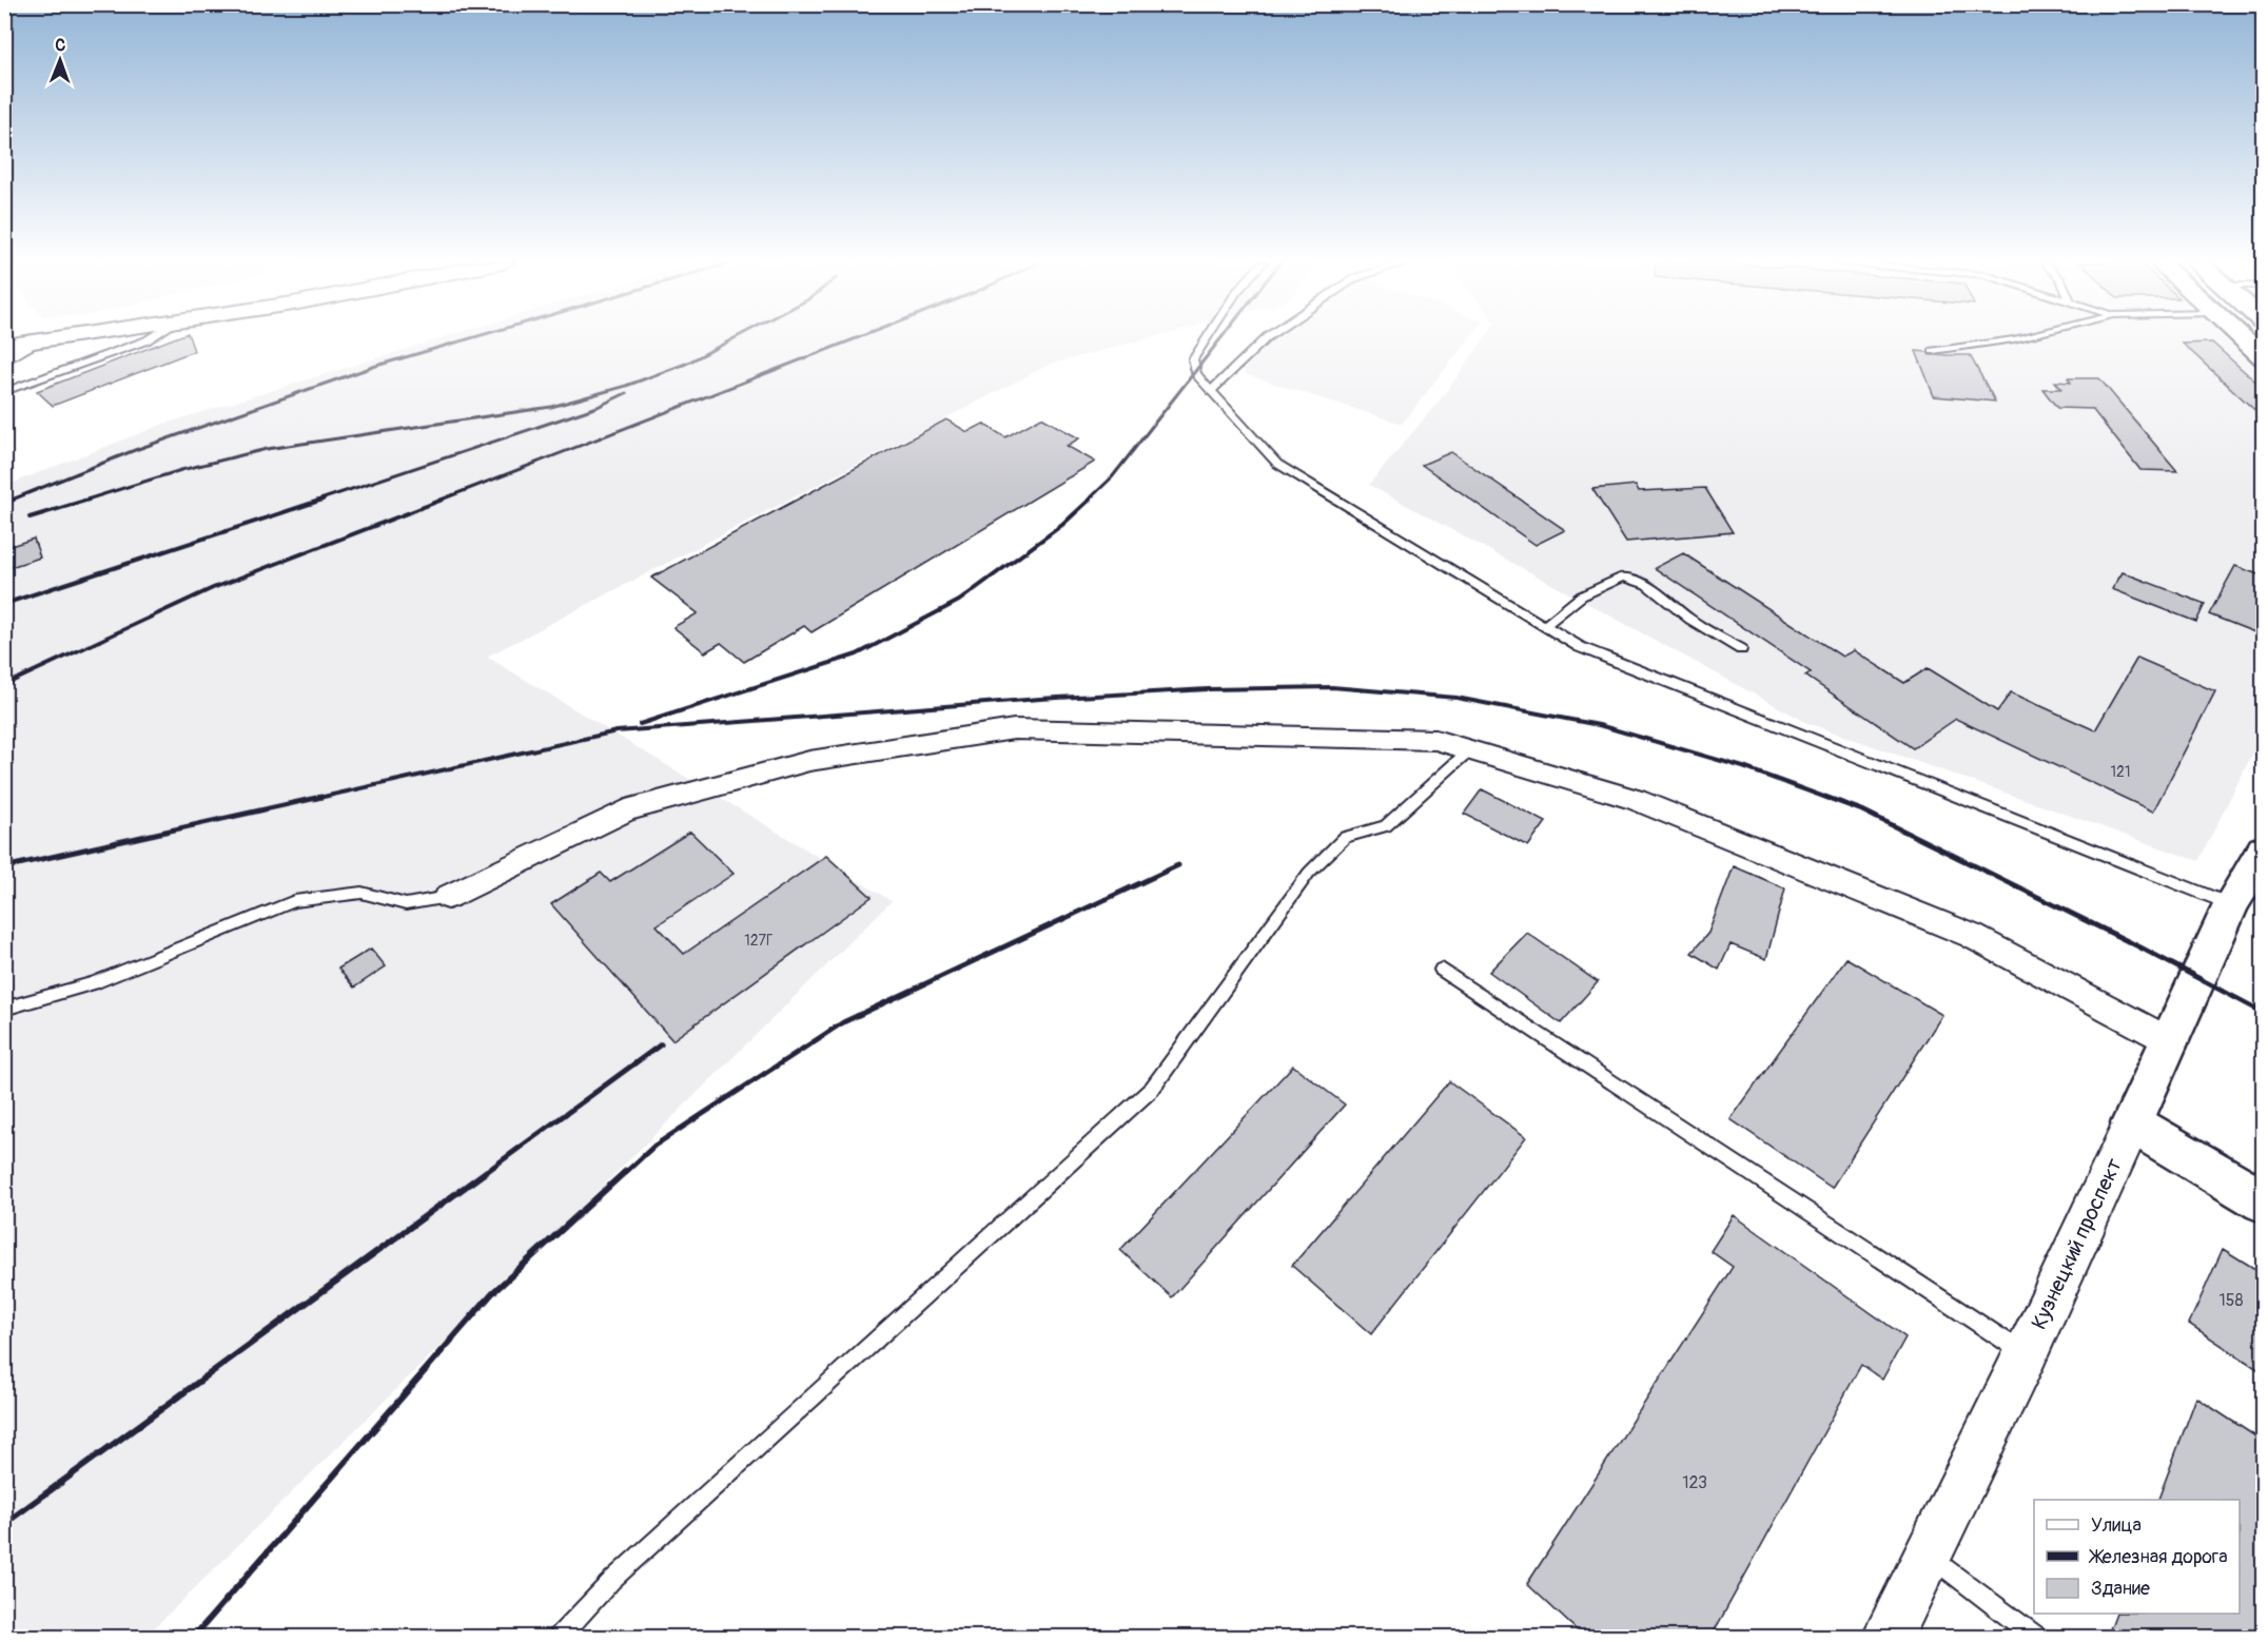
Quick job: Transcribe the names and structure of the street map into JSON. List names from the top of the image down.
{
  "streets": {
    "main road": ["Кузнецкий проспект"]
  },
  "house_numbers": [
    "121",
    "127Г",
    "158",
    "123"
  ],
  "legend": ["Улица", "Железная дорога", "Здание"],
  "north": "top"
}
